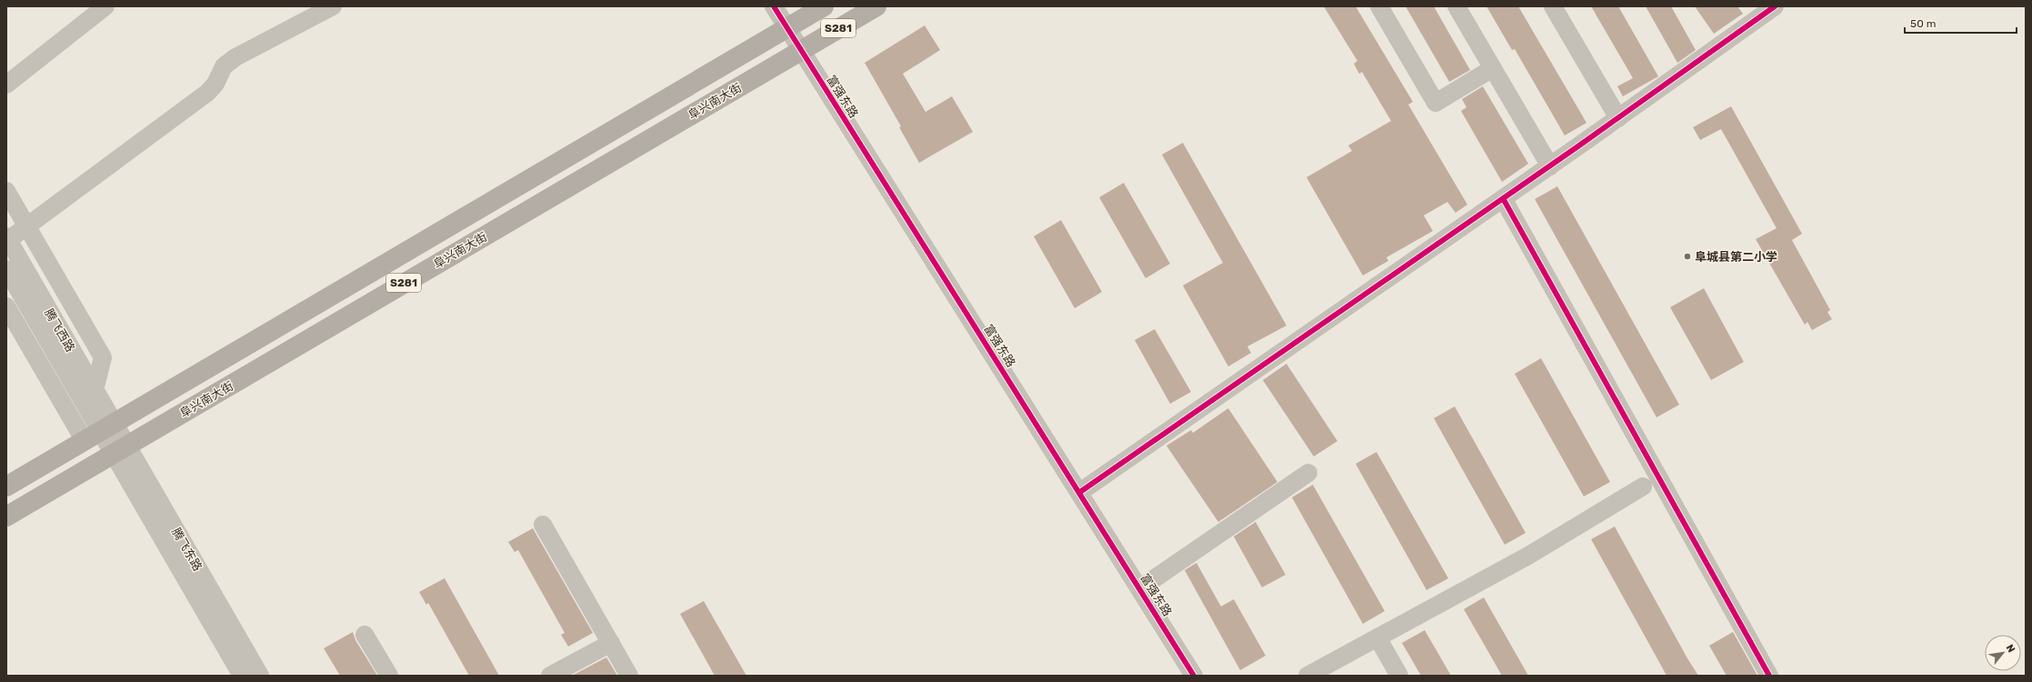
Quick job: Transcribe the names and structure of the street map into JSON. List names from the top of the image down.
{
  "streets": {
    "main road": ["S281", "阜兴南大街"],
    "street": ["富强东路", "腾飞西路", "腾飞东路"]
  },
  "crossings": [
    ["S281", "富强东路"],
    ["S281", "阜兴南大街"],
    ["S281", "腾飞西路"],
    ["S281", "腾飞东路"],
    ["富强东路", "阜兴南大街"],
    ["阜兴南大街", "腾飞东路"],
    ["腾飞西路", "腾飞东路"]
  ],
  "places": ["阜城县第二小学"],
  "scale_bar": "50 m",
  "north": "top right"
}
